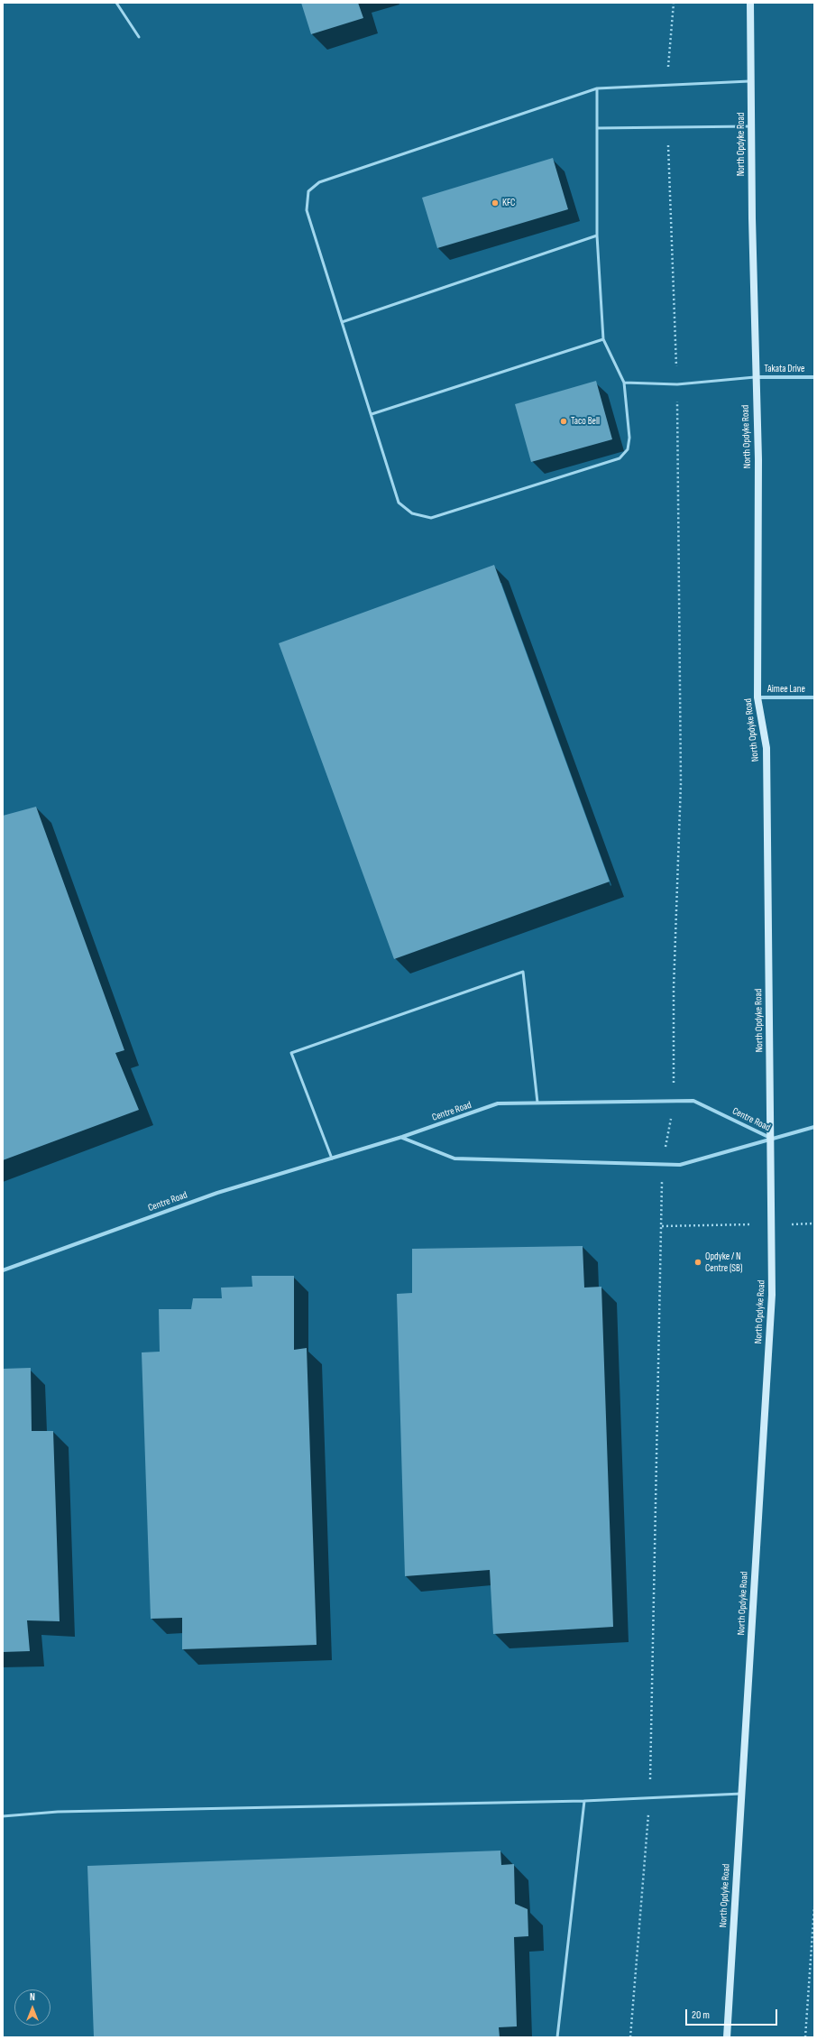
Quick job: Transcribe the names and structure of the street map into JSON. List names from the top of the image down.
{
  "streets": {
    "main road": ["North Opdyke Road"],
    "street": ["Takata Drive", "Aimee Lane", "Centre Road"]
  },
  "crossings": [
    ["North Opdyke Road", "Takata Drive"],
    ["North Opdyke Road", "Aimee Lane"],
    ["North Opdyke Road", "Centre Road"]
  ],
  "places": ["KFC", "Taco Bell", "Opdyke / N Centre (SB)"],
  "scale_bar": "20 m",
  "north": "top"
}
